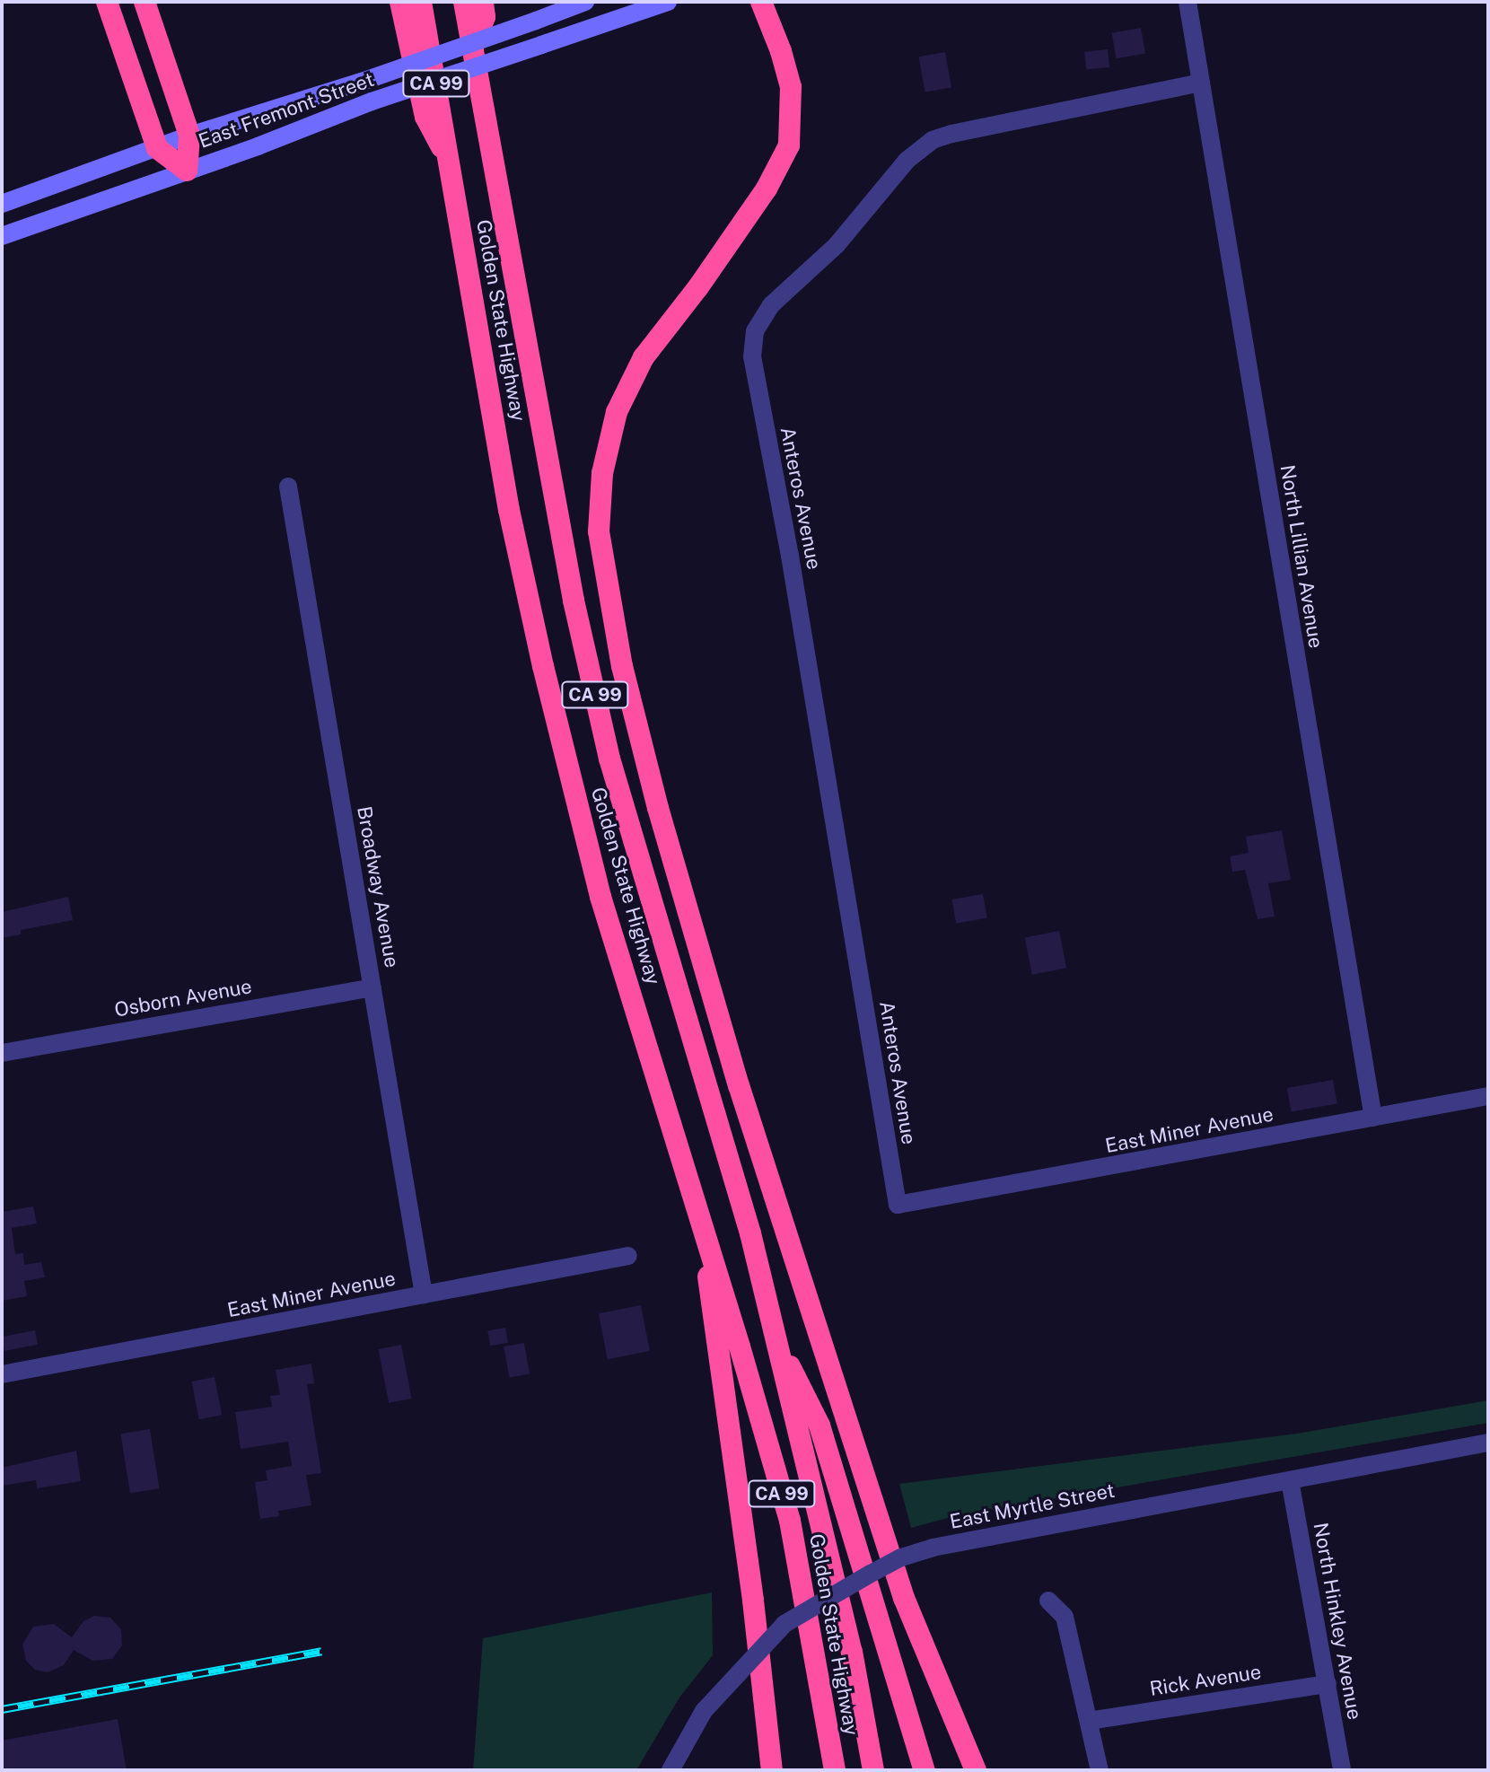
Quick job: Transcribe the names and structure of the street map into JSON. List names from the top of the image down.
{
  "streets": {
    "highway": ["CA 99", "Golden State Highway"],
    "main road": ["East Fremont Street"],
    "street": [
      "Anteros Avenue",
      "North Lillian Avenue",
      "Broadway Avenue",
      "Osborn Avenue",
      "East Miner Avenue",
      "East Myrtle Street",
      "North Hinkley Avenue",
      "Rick Avenue"
    ]
  },
  "crossings": [
    ["Anteros Avenue", "North Lillian Avenue"],
    ["Anteros Avenue", "East Miner Avenue"],
    ["North Lillian Avenue", "East Miner Avenue"],
    ["Broadway Avenue", "Osborn Avenue"],
    ["Broadway Avenue", "East Miner Avenue"],
    ["East Myrtle Street", "North Hinkley Avenue"],
    ["North Hinkley Avenue", "Rick Avenue"]
  ]
}
